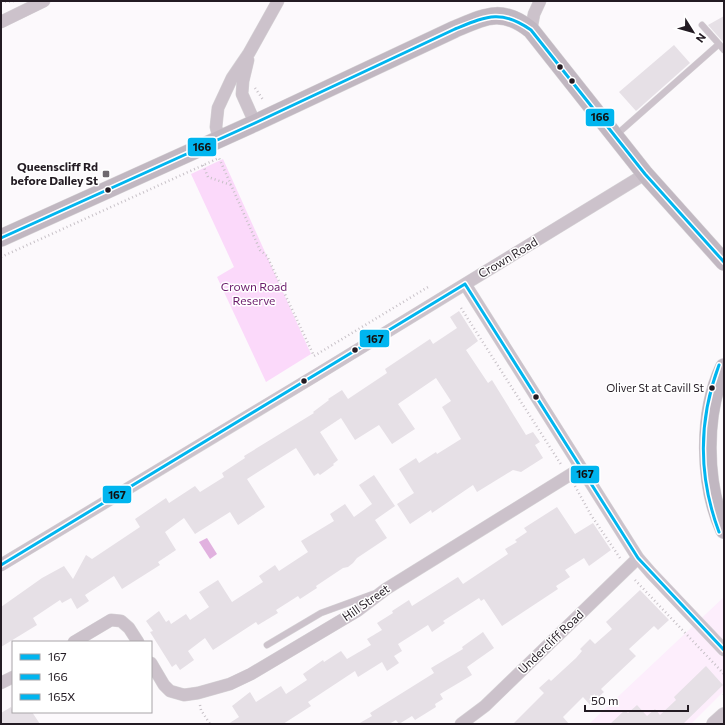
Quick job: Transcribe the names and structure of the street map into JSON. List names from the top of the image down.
{
  "streets": {
    "street": ["Crown Road", "Hill Street", "Undercliff Road"]
  },
  "parks": ["Crown Road Reserve"],
  "places": {
    "transit": ["Queenscliff Rd before Dalley St"],
    "other": ["Oliver St at Cavill St"]
  },
  "lines": ["transit line 166", "transit line 167", "transit line 165X"],
  "legend": ["167", "166", "165X"],
  "scale_bar": "50 m",
  "north": "bottom right"
}
